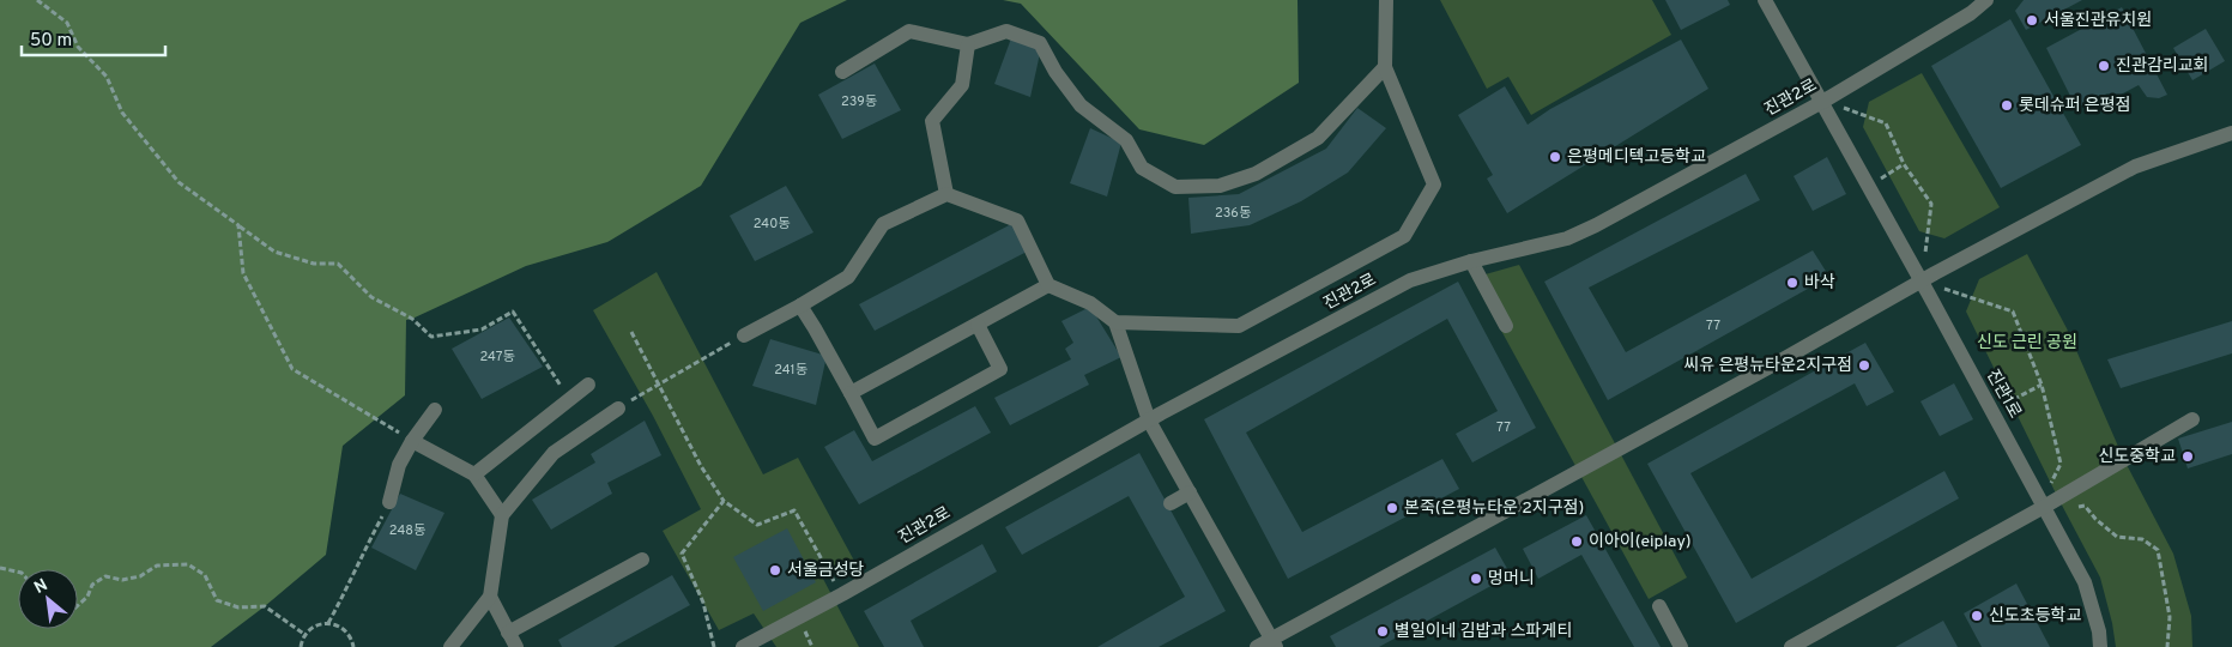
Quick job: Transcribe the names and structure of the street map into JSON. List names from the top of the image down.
{
  "streets": {
    "street": ["진관2로", "진관1로"]
  },
  "crossings": [
    ["진관2로", "진관1로"]
  ],
  "parks": ["신도 근린 공원"],
  "places": [
    "서울진관유치원",
    "진관감리교회",
    "롯데슈퍼 은평점",
    "은평메디텍고등학교",
    "바삭",
    "씨유 은평뉴타운2지구점",
    "신도중학교",
    "본죽(은평뉴타운 2지구점)",
    "이아이(eiplay)",
    "서울금성당",
    "멍머니",
    "신도초등학교",
    "별일이네 김밥과 스파게티"
  ],
  "house_numbers": [
    "239동",
    "236동",
    "240동",
    "77",
    "247동",
    "241동",
    "77",
    "248동"
  ],
  "scale_bar": "50 m",
  "north": "top left"
}
